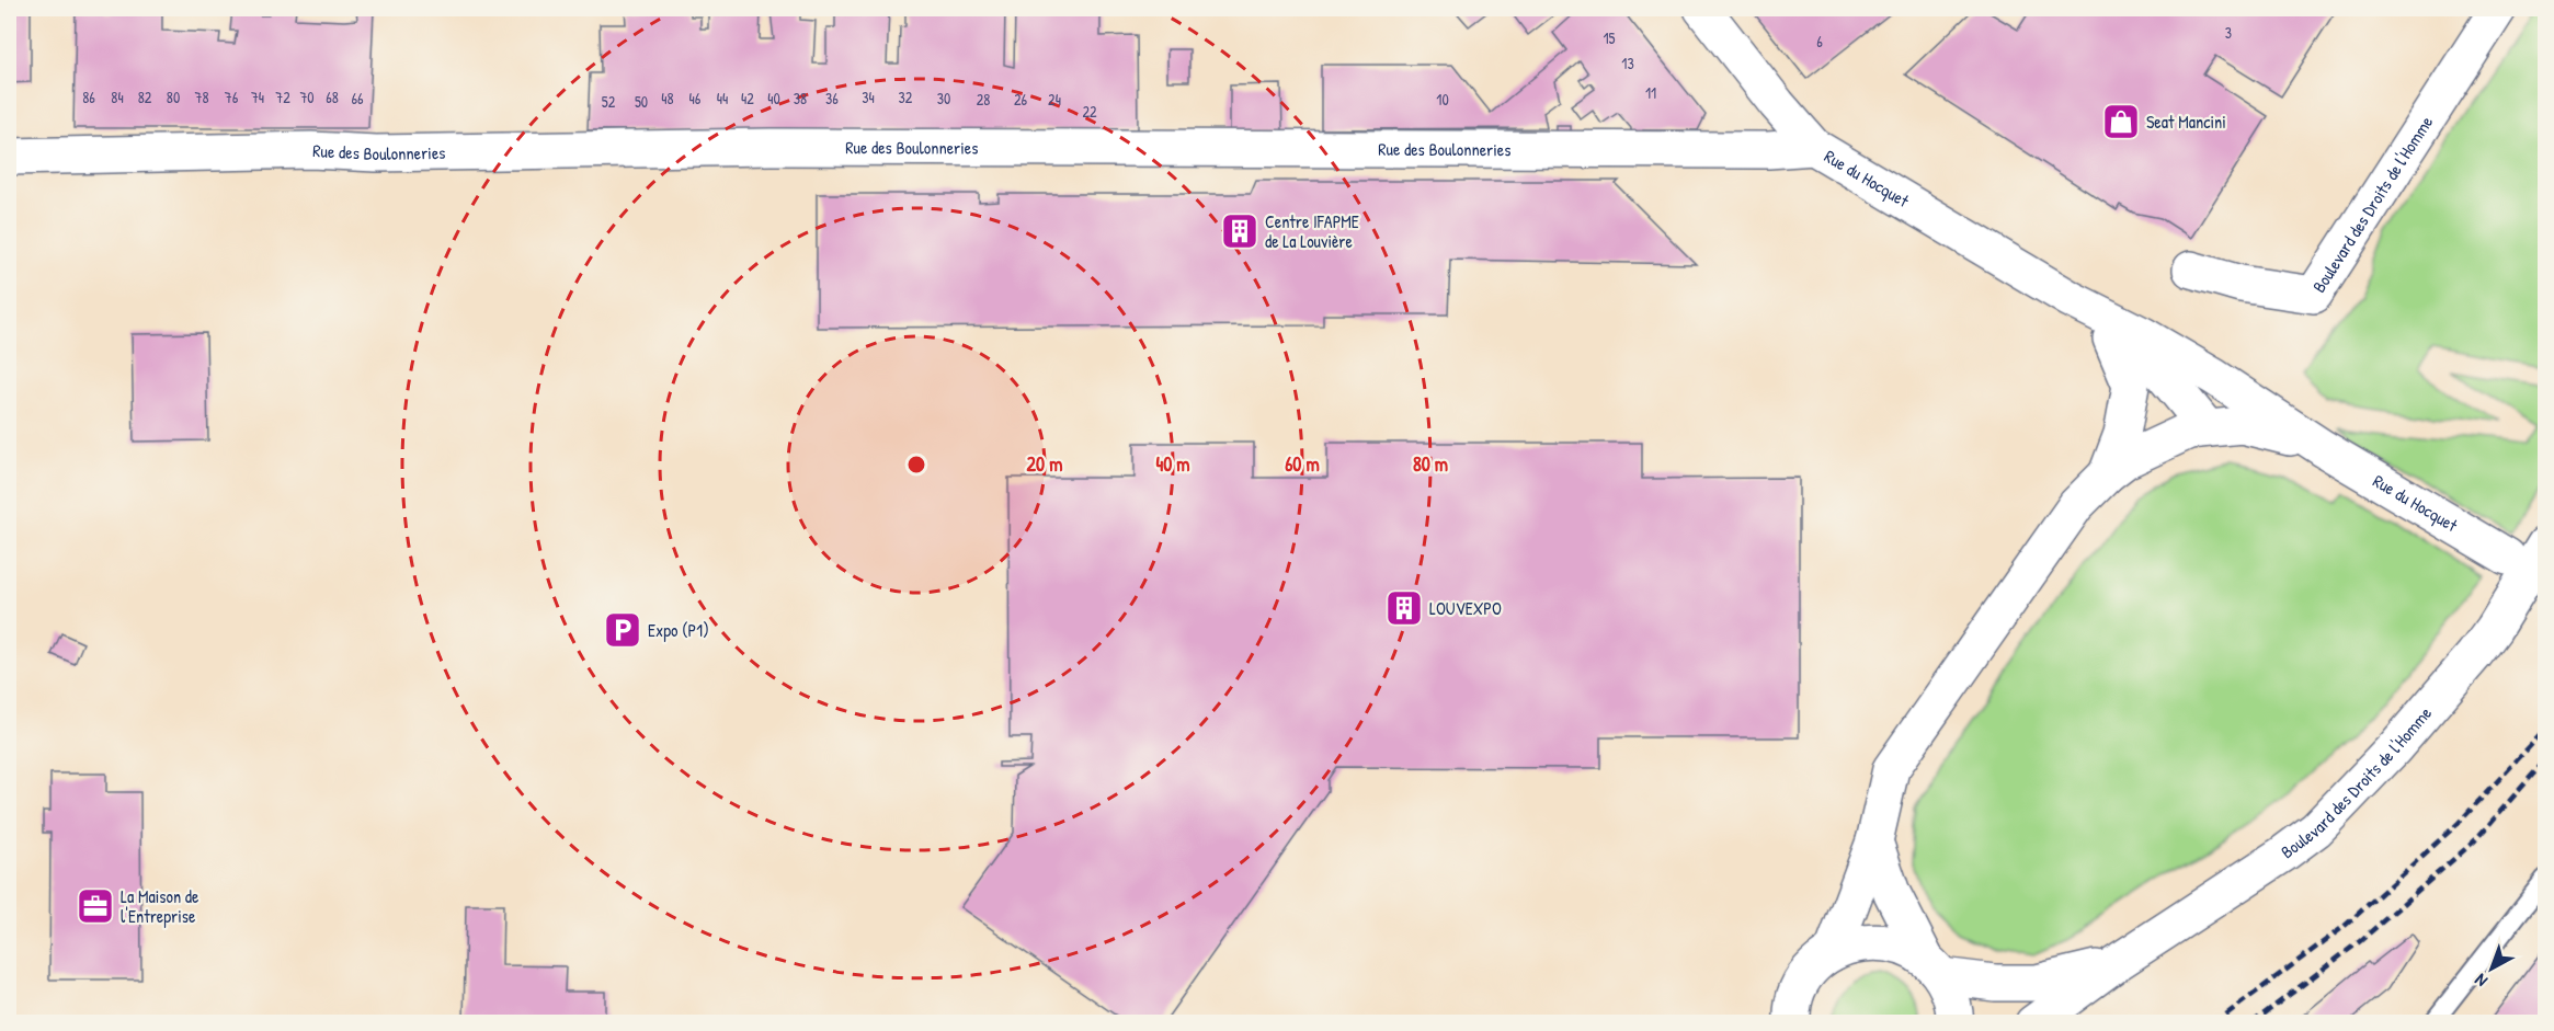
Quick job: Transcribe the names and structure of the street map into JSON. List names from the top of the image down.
{
  "streets": {
    "street": ["Rue des Boulonneries", "Rue du Hocquet", "Boulevard des Droits de l'Homme"]
  },
  "crossings": [
    ["Rue des Boulonneries", "Rue du Hocquet"]
  ],
  "places": {
    "shop": ["Seat Mancini"],
    "building": ["Centre IFAPME de La Louvière", "LOUVEXPO"],
    "parking": ["Expo (P1)"],
    "office": ["La Maison de l'Entreprise"]
  },
  "house_numbers": [
    "3",
    "15",
    "6",
    "13",
    "11",
    "86",
    "84",
    "82",
    "80",
    "78",
    "76",
    "74",
    "72",
    "70",
    "68",
    "34",
    "32",
    "66",
    "48",
    "46",
    "44",
    "42",
    "40",
    "38",
    "36",
    "30",
    "28",
    "26",
    "24",
    "10",
    "52",
    "50",
    "22"
  ],
  "north": "bottom left",
  "rings": [
    "20 m",
    "40 m",
    "60 m",
    "80 m"
  ]
}
